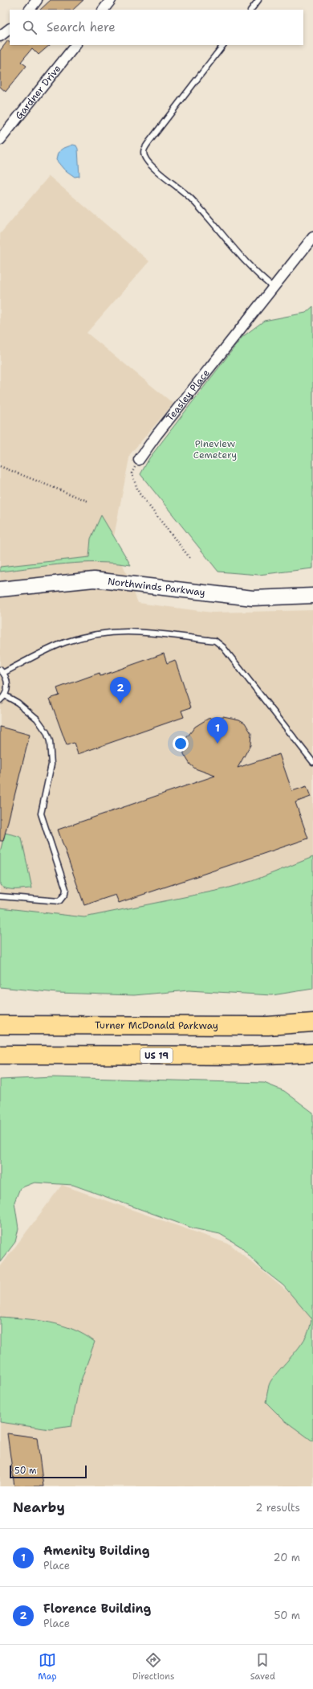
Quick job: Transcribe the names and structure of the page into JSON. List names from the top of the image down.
{
  "streets": {
    "highway": ["Turner McDonald Parkway", "US 19"],
    "street": ["Gardner Drive", "Teasley Place", "Northwinds Parkway"]
  },
  "parks": ["Pineview Cemetery"],
  "scale_bar": "50 m",
  "page": {
    "search": "Search here",
    "pins": ["2", "1"],
    "scale": "50 m",
    "heading": ["Nearby", "2 results"],
    "list": [
      {
        "mark": "1",
        "name": "Amenity Building",
        "note": "Place",
        "value": "20 m"
      },
      {
        "mark": "2",
        "name": "Florence Building",
        "note": "Place",
        "value": "50 m"
      }
    ],
    "nav": ["Map", "Directions", "Saved"]
  }
}
